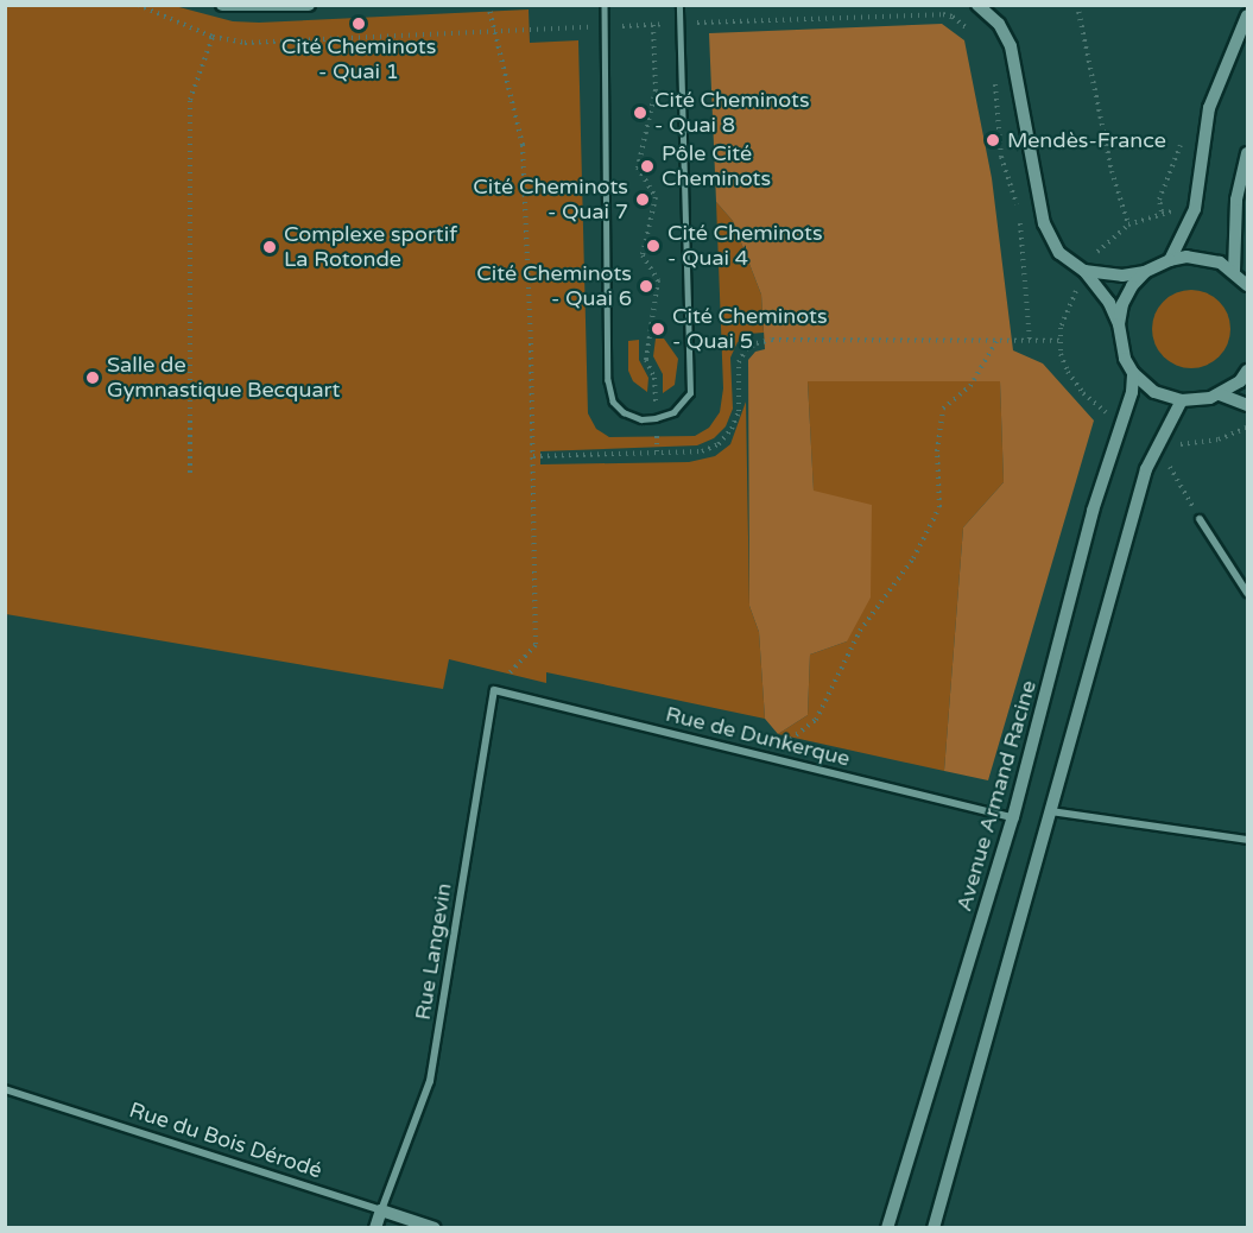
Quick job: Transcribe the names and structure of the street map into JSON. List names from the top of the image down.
{
  "streets": {
    "street": [
      "Rue de Dunkerque",
      "Avenue Armand Racine",
      "Rue Langevin",
      "Rue du Bois Dérodé"
    ]
  },
  "crossings": [
    ["Rue de Dunkerque", "Avenue Armand Racine"],
    ["Rue de Dunkerque", "Rue Langevin"],
    ["Rue Langevin", "Rue du Bois Dérodé"]
  ],
  "places": [
    "Cité Cheminots - Quai 1",
    "Cité Cheminots - Quai 8",
    "Mendès-France",
    "Pôle Cité Cheminots",
    "Cité Cheminots - Quai 7",
    "Cité Cheminots - Quai 4",
    "Complexe sportif La Rotonde",
    "Cité Cheminots - Quai 6",
    "Cité Cheminots - Quai 5",
    "Salle de Gymnastique Becquart"
  ]
}
